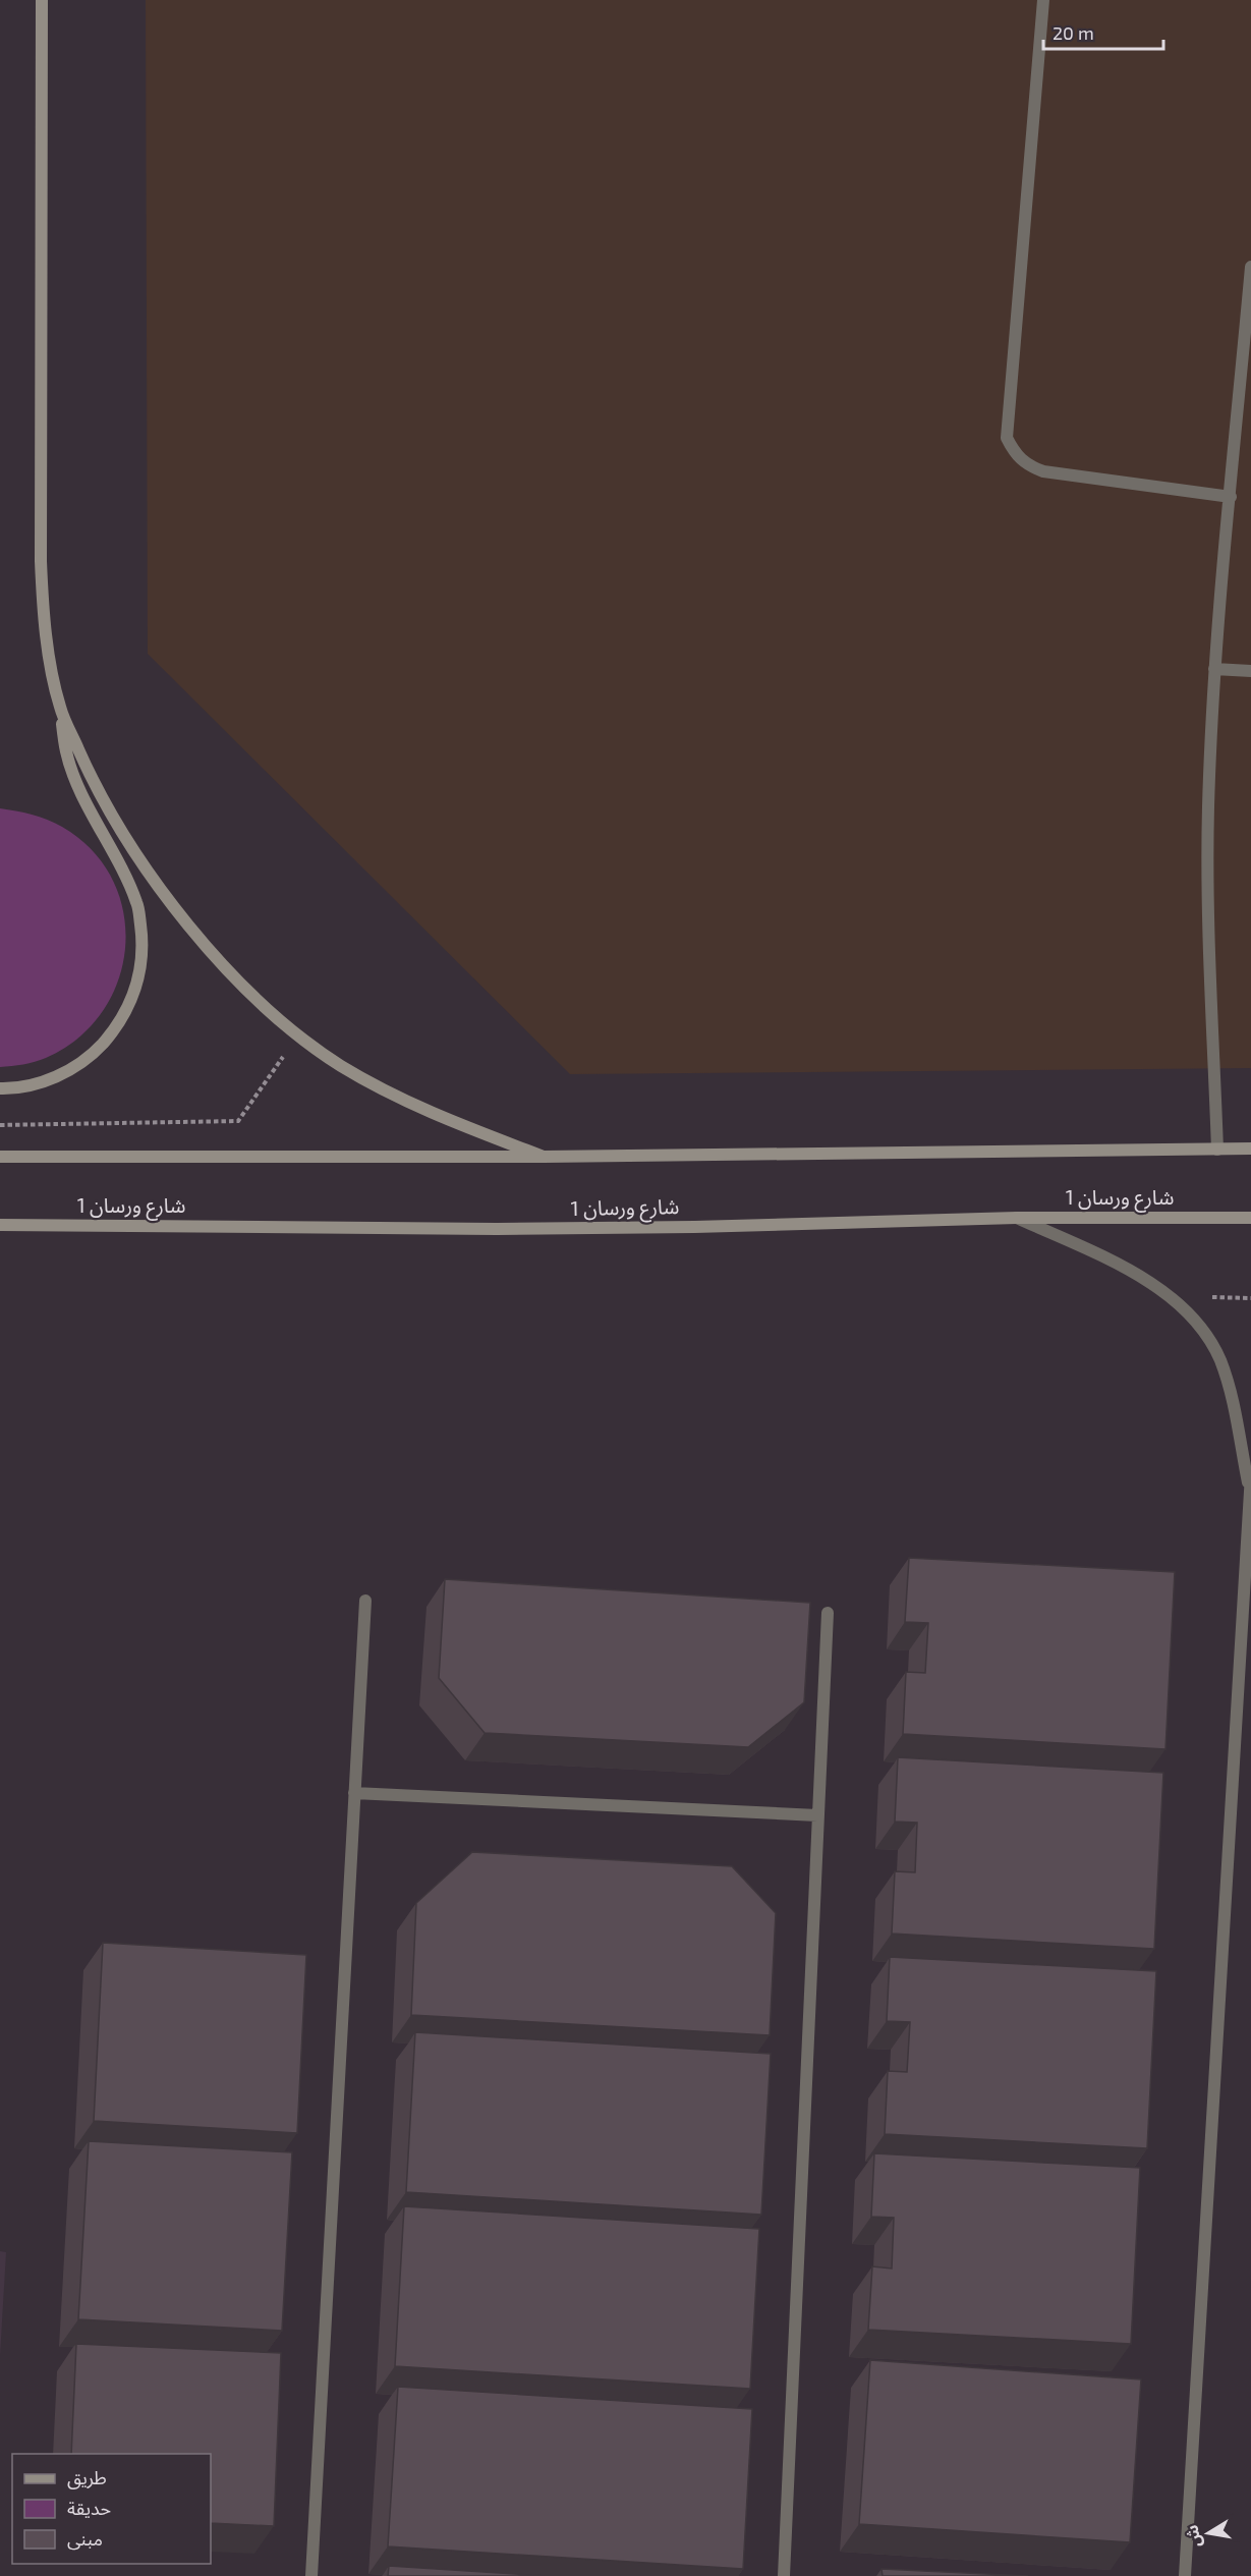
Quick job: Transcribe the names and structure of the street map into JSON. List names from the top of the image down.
{
  "streets": {
    "street": ["شارع ورسان 1"]
  },
  "legend": ["طريق", "حديقة", "مبنى"],
  "scale_bar": "20 m",
  "north": "left"
}
